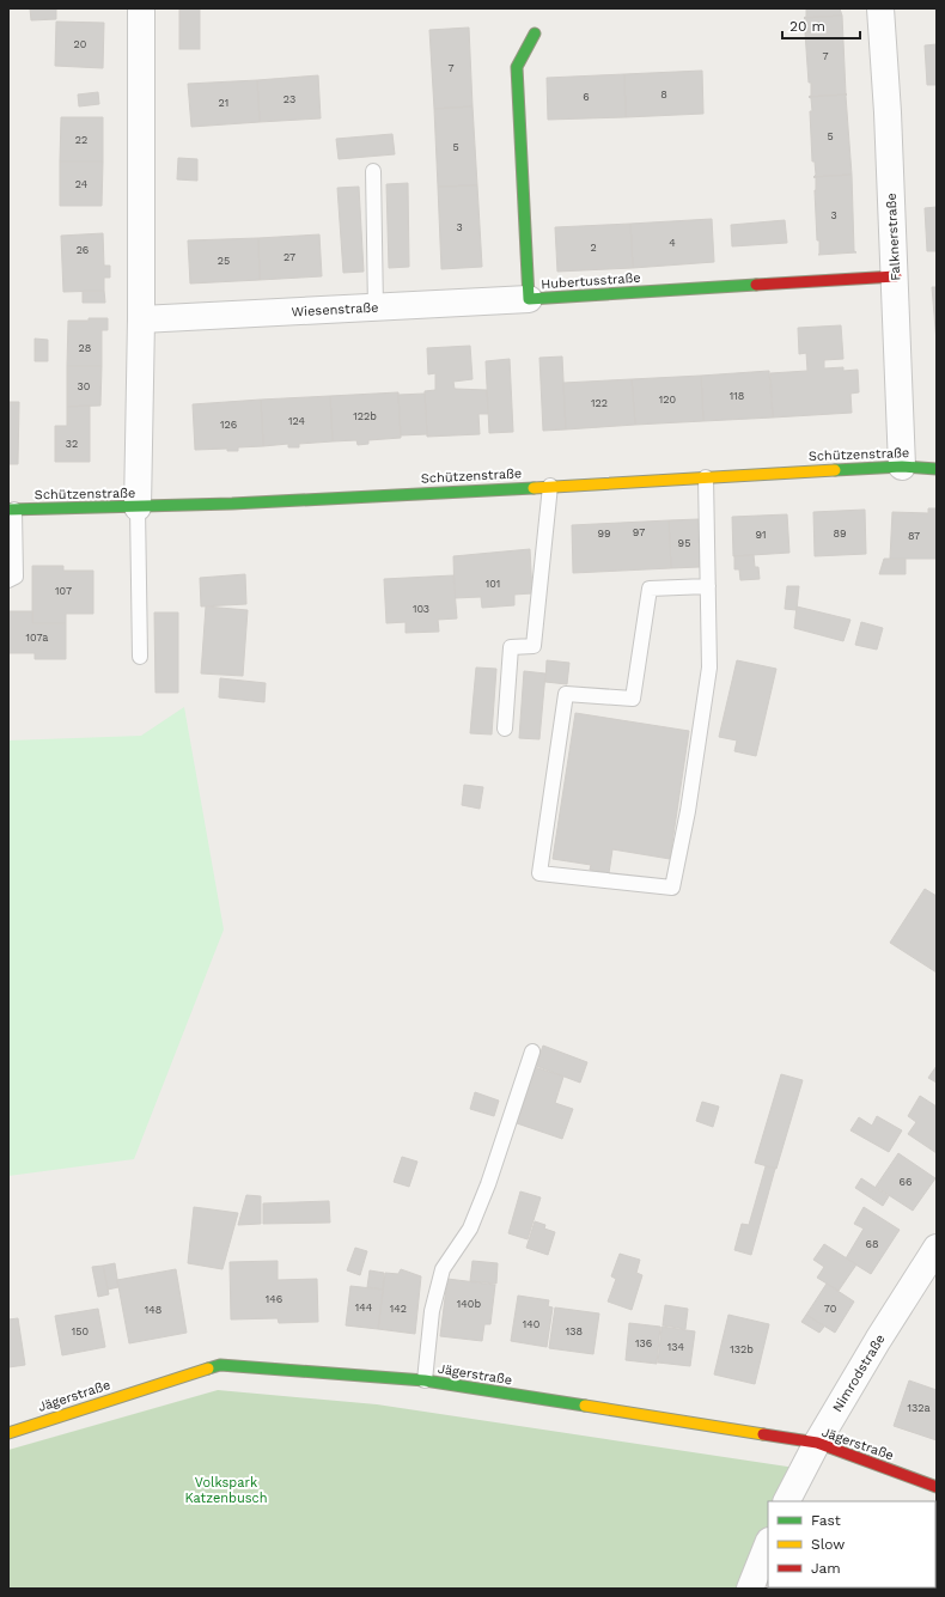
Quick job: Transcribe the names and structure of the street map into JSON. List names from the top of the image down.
{
  "streets": {
    "street": [
      "Falknerstraße",
      "Hubertusstraße",
      "Wiesenstraße",
      "Schützenstraße",
      "Nimrodstraße",
      "Jägerstraße"
    ]
  },
  "crossings": [
    ["Falknerstraße", "Hubertusstraße"],
    ["Falknerstraße", "Schützenstraße"],
    ["Hubertusstraße", "Wiesenstraße"],
    ["Nimrodstraße", "Jägerstraße"]
  ],
  "parks": ["Volkspark Katzenbusch"],
  "house_numbers": [
    "20",
    "7",
    "7",
    "8",
    "6",
    "23",
    "21",
    "5",
    "22",
    "5",
    "24",
    "3",
    "3",
    "4",
    "2",
    "26",
    "27",
    "25",
    "28",
    "30",
    "118",
    "120",
    "122",
    "122b",
    "124",
    "126",
    "32",
    "97",
    "99",
    "89",
    "91",
    "87",
    "95",
    "101",
    "107",
    "103",
    "107a",
    "66",
    "68",
    "146",
    "140b",
    "144",
    "142",
    "70",
    "148",
    "140",
    "150",
    "138",
    "136",
    "134",
    "132b",
    "132a"
  ],
  "legend": ["Fast", "Slow", "Jam"],
  "scale_bar": "20 m"
}
